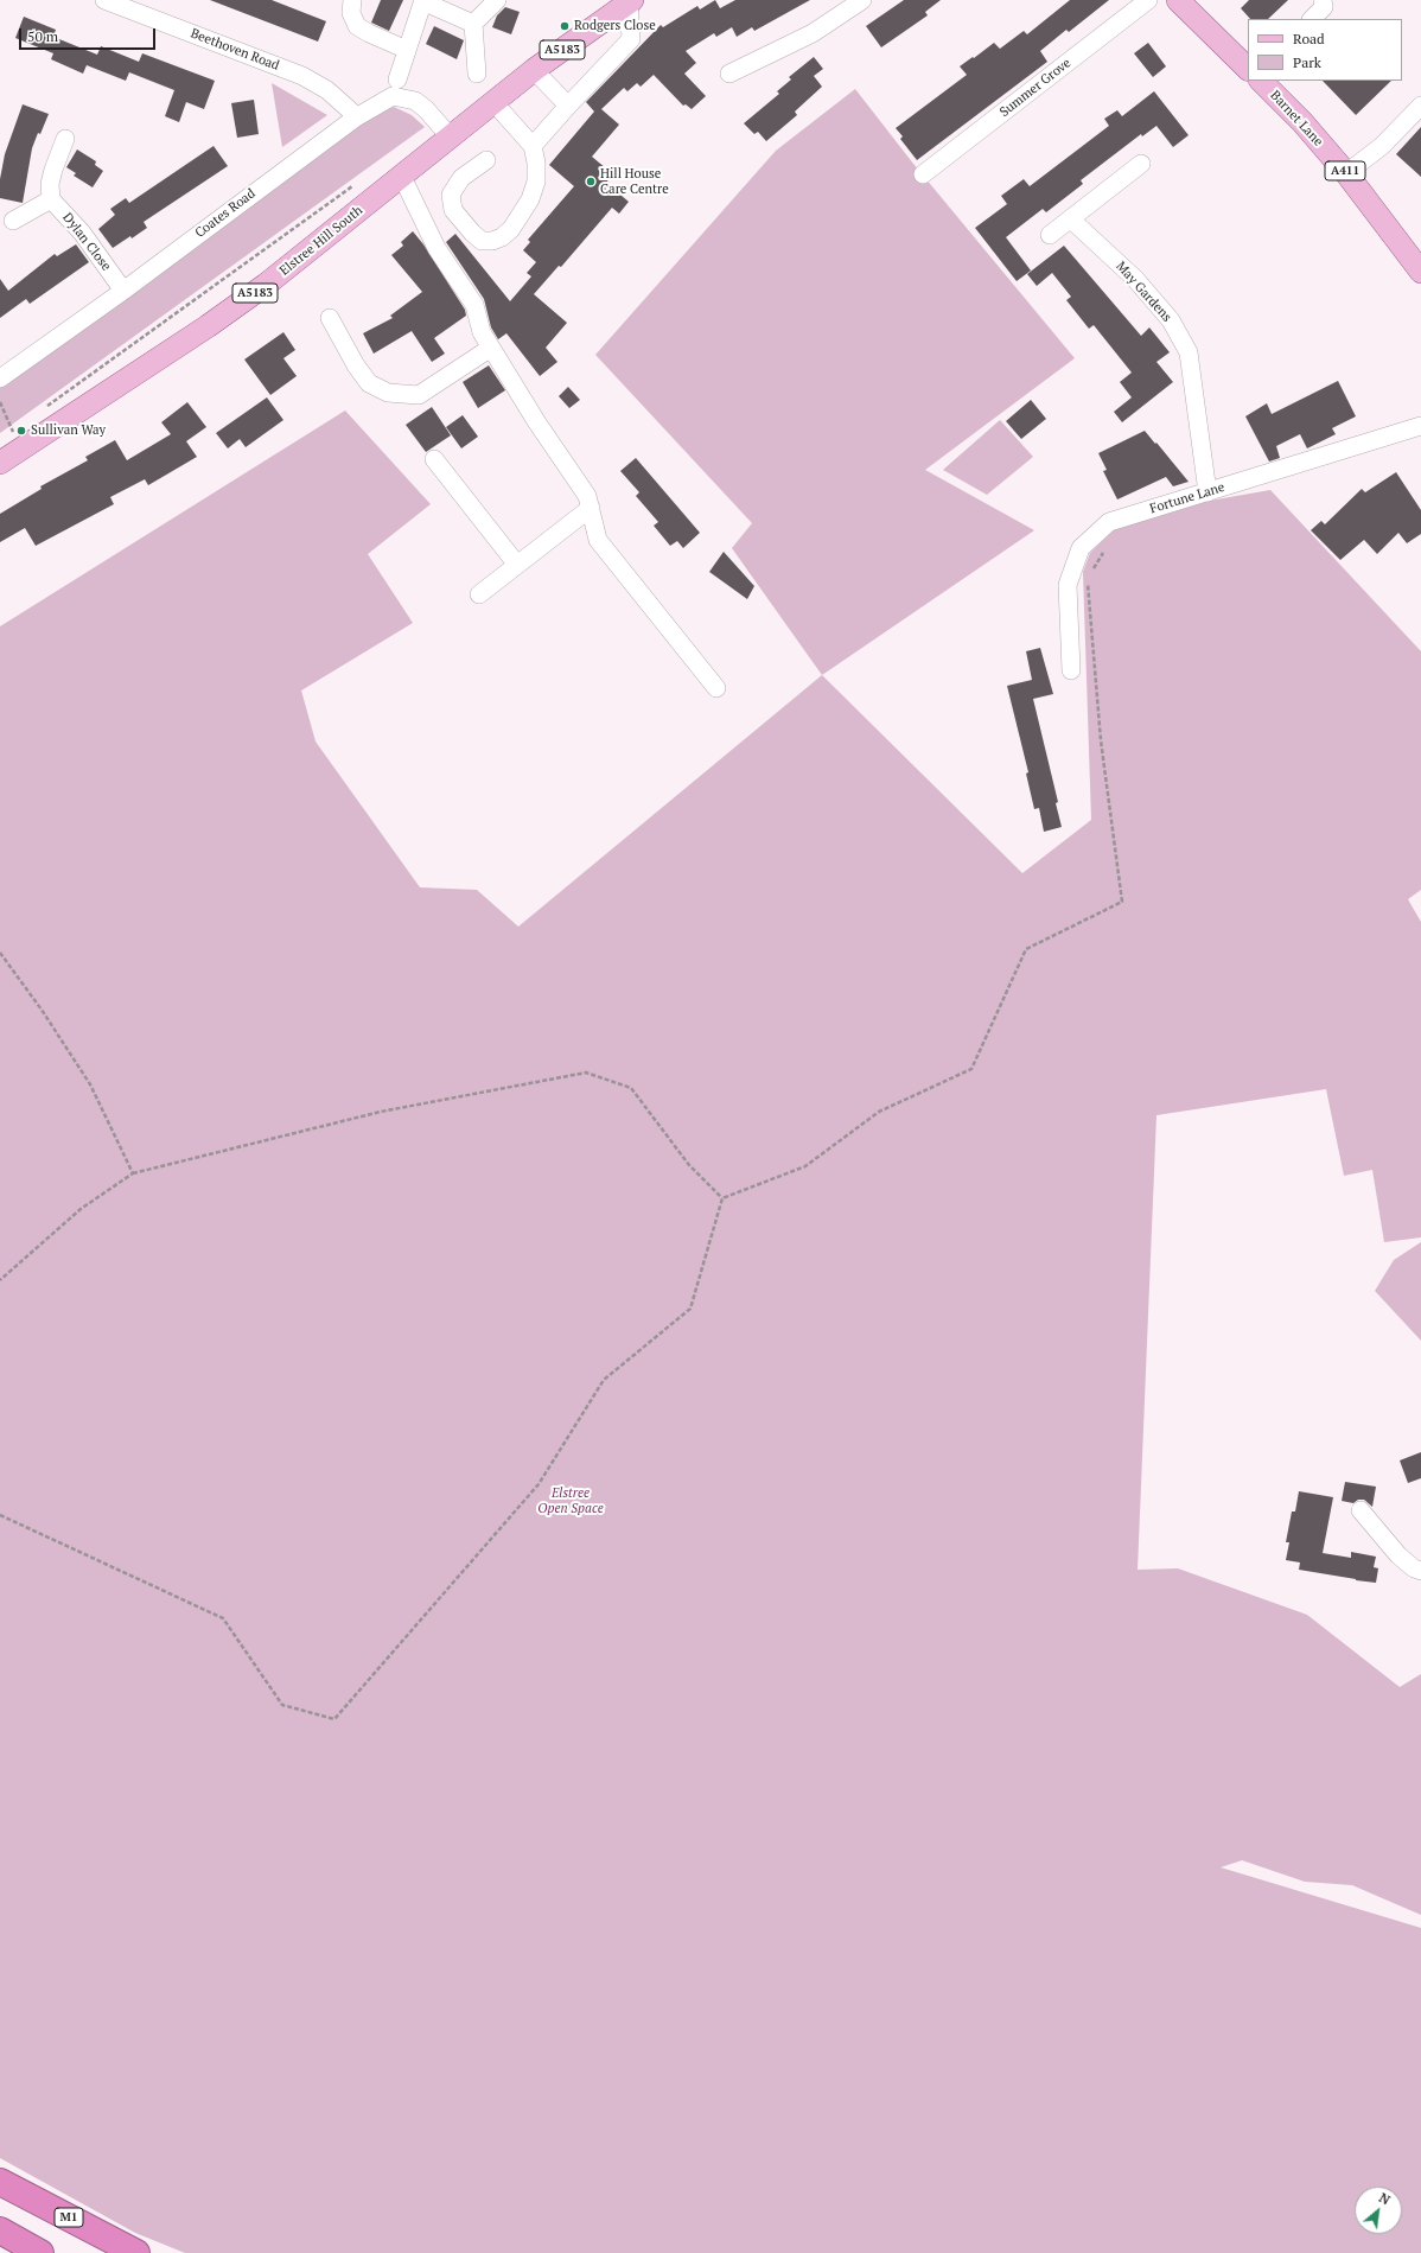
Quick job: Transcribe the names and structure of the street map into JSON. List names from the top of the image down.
{
  "streets": {
    "highway": ["M1"],
    "main road": [
      "A5183",
      "Barnet Lane",
      "A411",
      "Elstree Hill South"
    ],
    "street": [
      "Beethoven Road",
      "Summer Grove",
      "Coates Road",
      "Dylan Close",
      "May Gardens",
      "Fortune Lane"
    ]
  },
  "crossings": [
    ["Beethoven Road", "Coates Road"],
    ["A5183", "Elstree Hill South"],
    ["Coates Road", "Elstree Hill South"],
    ["Coates Road", "Dylan Close"],
    ["May Gardens", "Fortune Lane"]
  ],
  "parks": ["Elstree Open Space"],
  "places": ["Rodgers Close", "Hill House Care Centre", "Sullivan Way"],
  "legend": ["Road", "Park"],
  "scale_bar": "50 m",
  "north": "top right"
}
